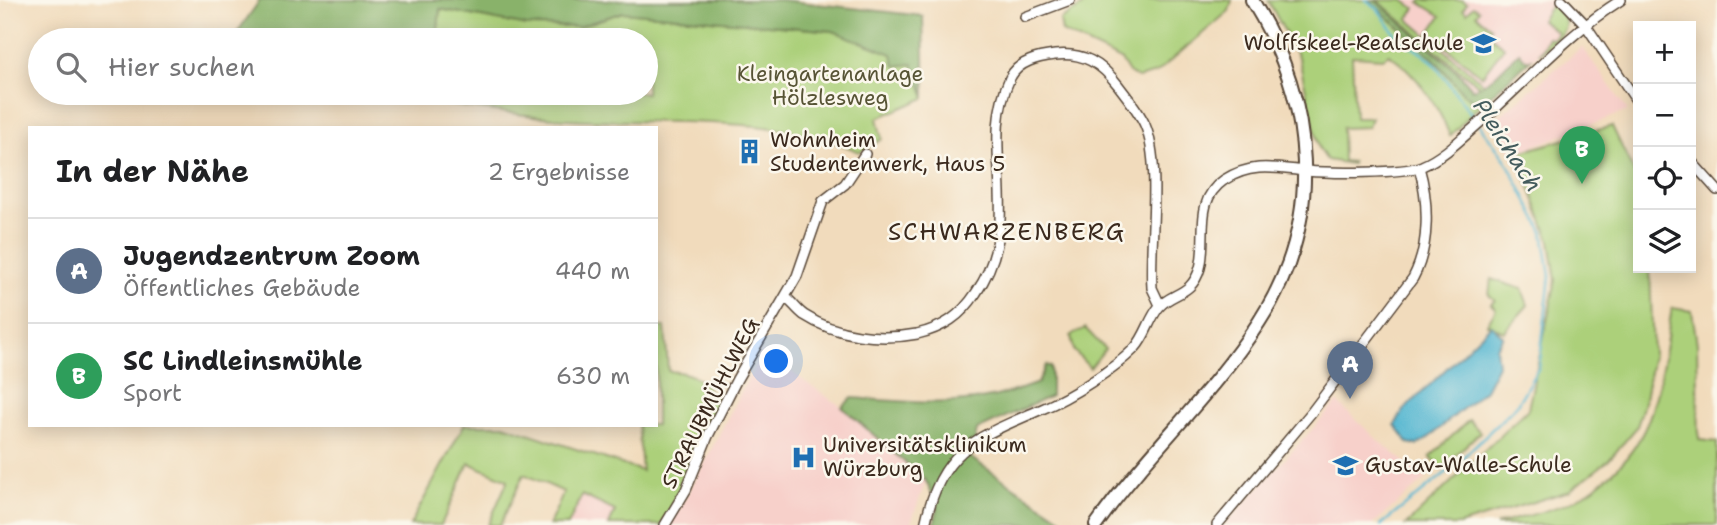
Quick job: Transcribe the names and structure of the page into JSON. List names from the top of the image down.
{
  "streets": {
    "street": ["STRAUBMÜHLWEG"]
  },
  "districts": ["SCHWARZENBERG"],
  "water": ["Pleichach"],
  "parks": ["Kleingartenanlage Hölzlesweg"],
  "places": {
    "school or university": ["Wolffskeel-Realschule", "Gustav-Walle-Schule"],
    "building": ["Wohnheim Studentenwerk, Haus 5"],
    "hospital": ["Universitätsklinikum Würzburg"]
  },
  "page": {
    "map_buttons": ["+", "−"],
    "search": "Hier suchen",
    "pins": ["B", "A"],
    "heading": ["In der Nähe", "2 Ergebnisse"],
    "list": [
      {
        "mark": "A",
        "name": "Jugendzentrum Zoom",
        "note": "Öffentliches Gebäude",
        "value": "440 m"
      },
      {
        "mark": "B",
        "name": "SC Lindleinsmühle",
        "note": "Sport",
        "value": "630 m"
      }
    ]
  }
}
